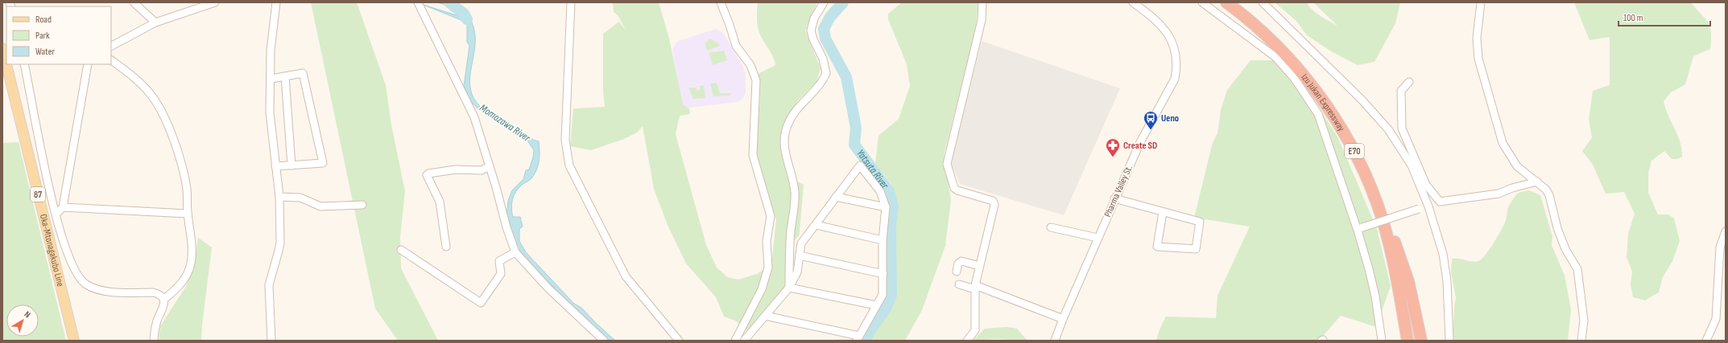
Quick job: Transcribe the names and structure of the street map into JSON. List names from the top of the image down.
{
  "streets": {
    "highway": ["Izu Jukan Expressway", "E70"],
    "main road": ["87", "Oka-Mtonagakubo Line"],
    "street": ["Pharma Valley St."]
  },
  "water": ["Momozawa River", "Yatsuta River"],
  "places": {
    "bus stop": ["Ueno"],
    "pharmacy": ["Create SD"]
  },
  "legend": ["Road", "Park", "Water"],
  "scale_bar": "100 m",
  "north": "top right"
}
